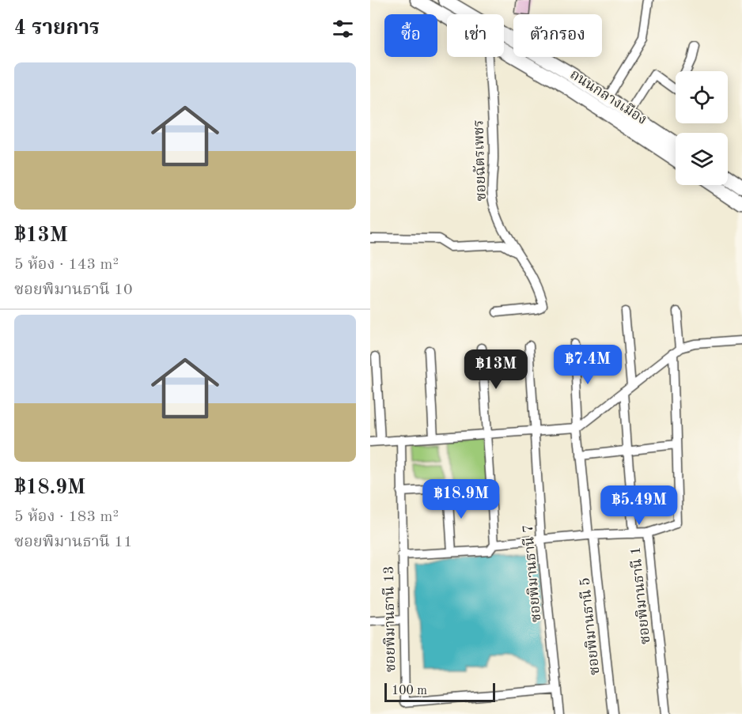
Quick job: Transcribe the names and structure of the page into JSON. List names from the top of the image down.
{
  "streets": {
    "main road": ["ถนนกลางเมือง"],
    "street": [
      "ซอยฉัตรเพชร",
      "ซอยพิมานธานี 7",
      "ซอยพิมานธานี 1",
      "ซอยพิมานธานี 13",
      "ซอยพิมานธานี 5"
    ]
  },
  "crossings": [
    ["ซอยพิมานธานี 7", "ซอยพิมานธานี 13"]
  ],
  "scale_bar": "100 m",
  "page": {
    "heading": "4 รายการ",
    "chip": ["ซื้อ", "เช่า", "ตัวกรอง"],
    "list": [
      {
        "name": "฿13M",
        "note": "5 ห้อง · 143 m² · ซอยพิมานธานี 10"
      },
      {
        "name": "฿18.9M",
        "note": "5 ห้อง · 183 m² · ซอยพิมานธานี 11"
      }
    ],
    "price": [
      "฿7.4M",
      "฿13M",
      "฿18.9M",
      "฿5.49M"
    ],
    "scale": "100 m"
  }
}
